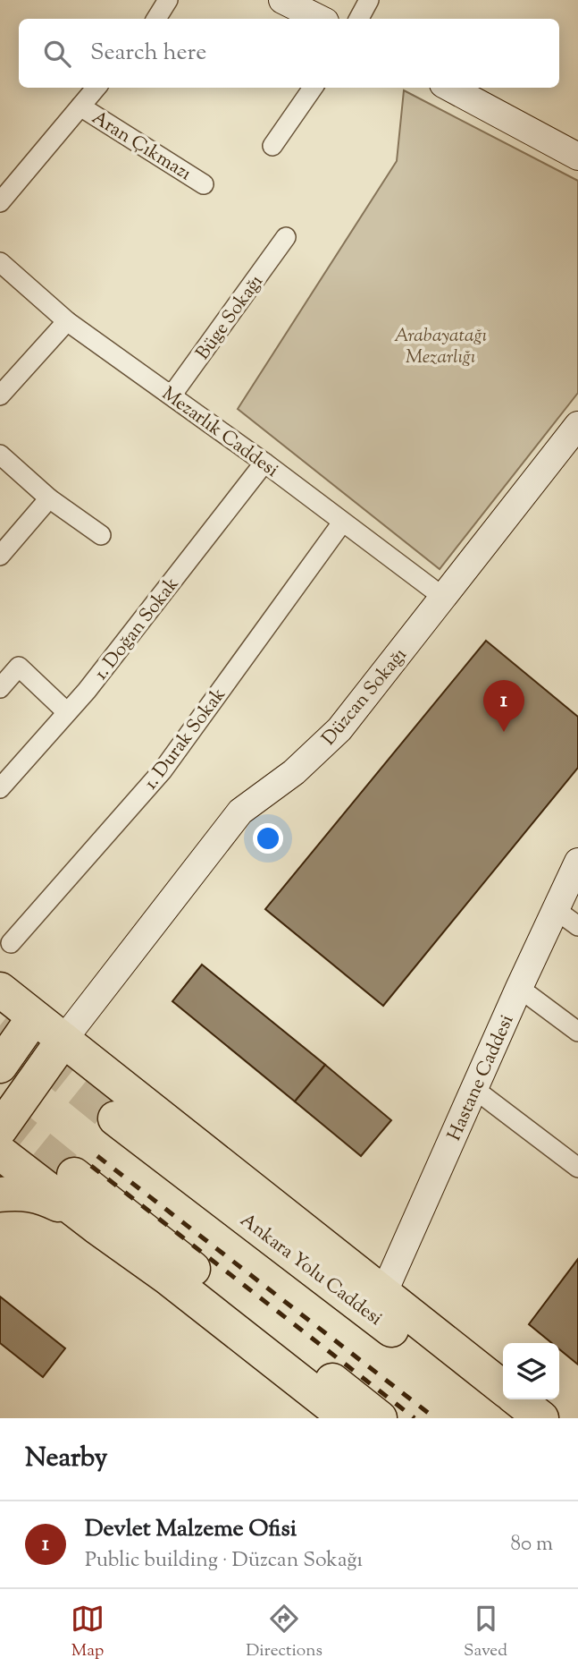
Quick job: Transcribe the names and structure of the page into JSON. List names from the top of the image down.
{
  "streets": {
    "highway": ["Ankara Yolu Caddesi"],
    "street": [
      "Aran Çıkmazı",
      "Büge Sokağı",
      "Mezarlık Caddesi",
      "1. Doğan Sokak",
      "Düzcan Sokağı",
      "1. Durak Sokak",
      "Hastane Caddesi"
    ]
  },
  "crossings": [
    ["Büge Sokağı", "Mezarlık Caddesi"],
    ["Mezarlık Caddesi", "1. Doğan Sokak"],
    ["Mezarlık Caddesi", "Düzcan Sokağı"],
    ["Mezarlık Caddesi", "1. Durak Sokak"]
  ],
  "parks": ["Arabayatağı Mezarlığı"],
  "page": {
    "search": "Search here",
    "pins": "1",
    "heading": "Nearby",
    "list": [
      {
        "mark": "1",
        "name": "Devlet Malzeme Ofisi",
        "note": "Public building · Düzcan Sokağı",
        "value": "80 m"
      }
    ],
    "nav": ["Map", "Directions", "Saved"]
  }
}
